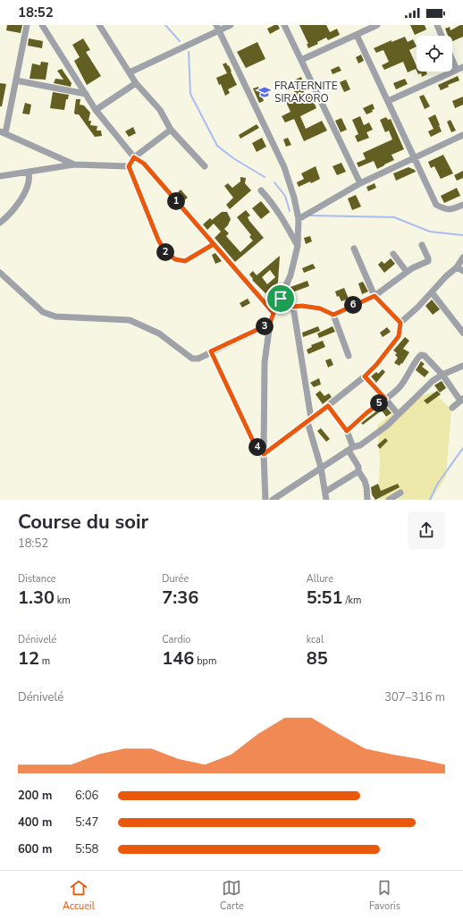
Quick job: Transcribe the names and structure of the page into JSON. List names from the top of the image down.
{
  "places": {
    "school or university": ["FRATERNITE SIRAKORO"]
  },
  "page": {
    "status": "18:52",
    "pins": [
      "1",
      "2",
      "6",
      "3",
      "5",
      "4"
    ],
    "heading": ["Course du soir", "18:52"],
    "stats": [
      ["Distance", "1.30 km"],
      ["Durée", "7:36"],
      ["Allure", "5:51 /km"],
      ["Dénivelé", "12 m"],
      ["Cardio", "146 bpm"],
      ["kcal", "85"]
    ],
    "chart": ["Dénivelé", "307–316 m"],
    "list": [
      {
        "name": "200 m",
        "note": "6:06"
      },
      {
        "name": "400 m",
        "note": "5:47"
      },
      {
        "name": "600 m",
        "note": "5:58"
      }
    ],
    "tabs": ["Accueil", "Carte", "Favoris"]
  }
}
